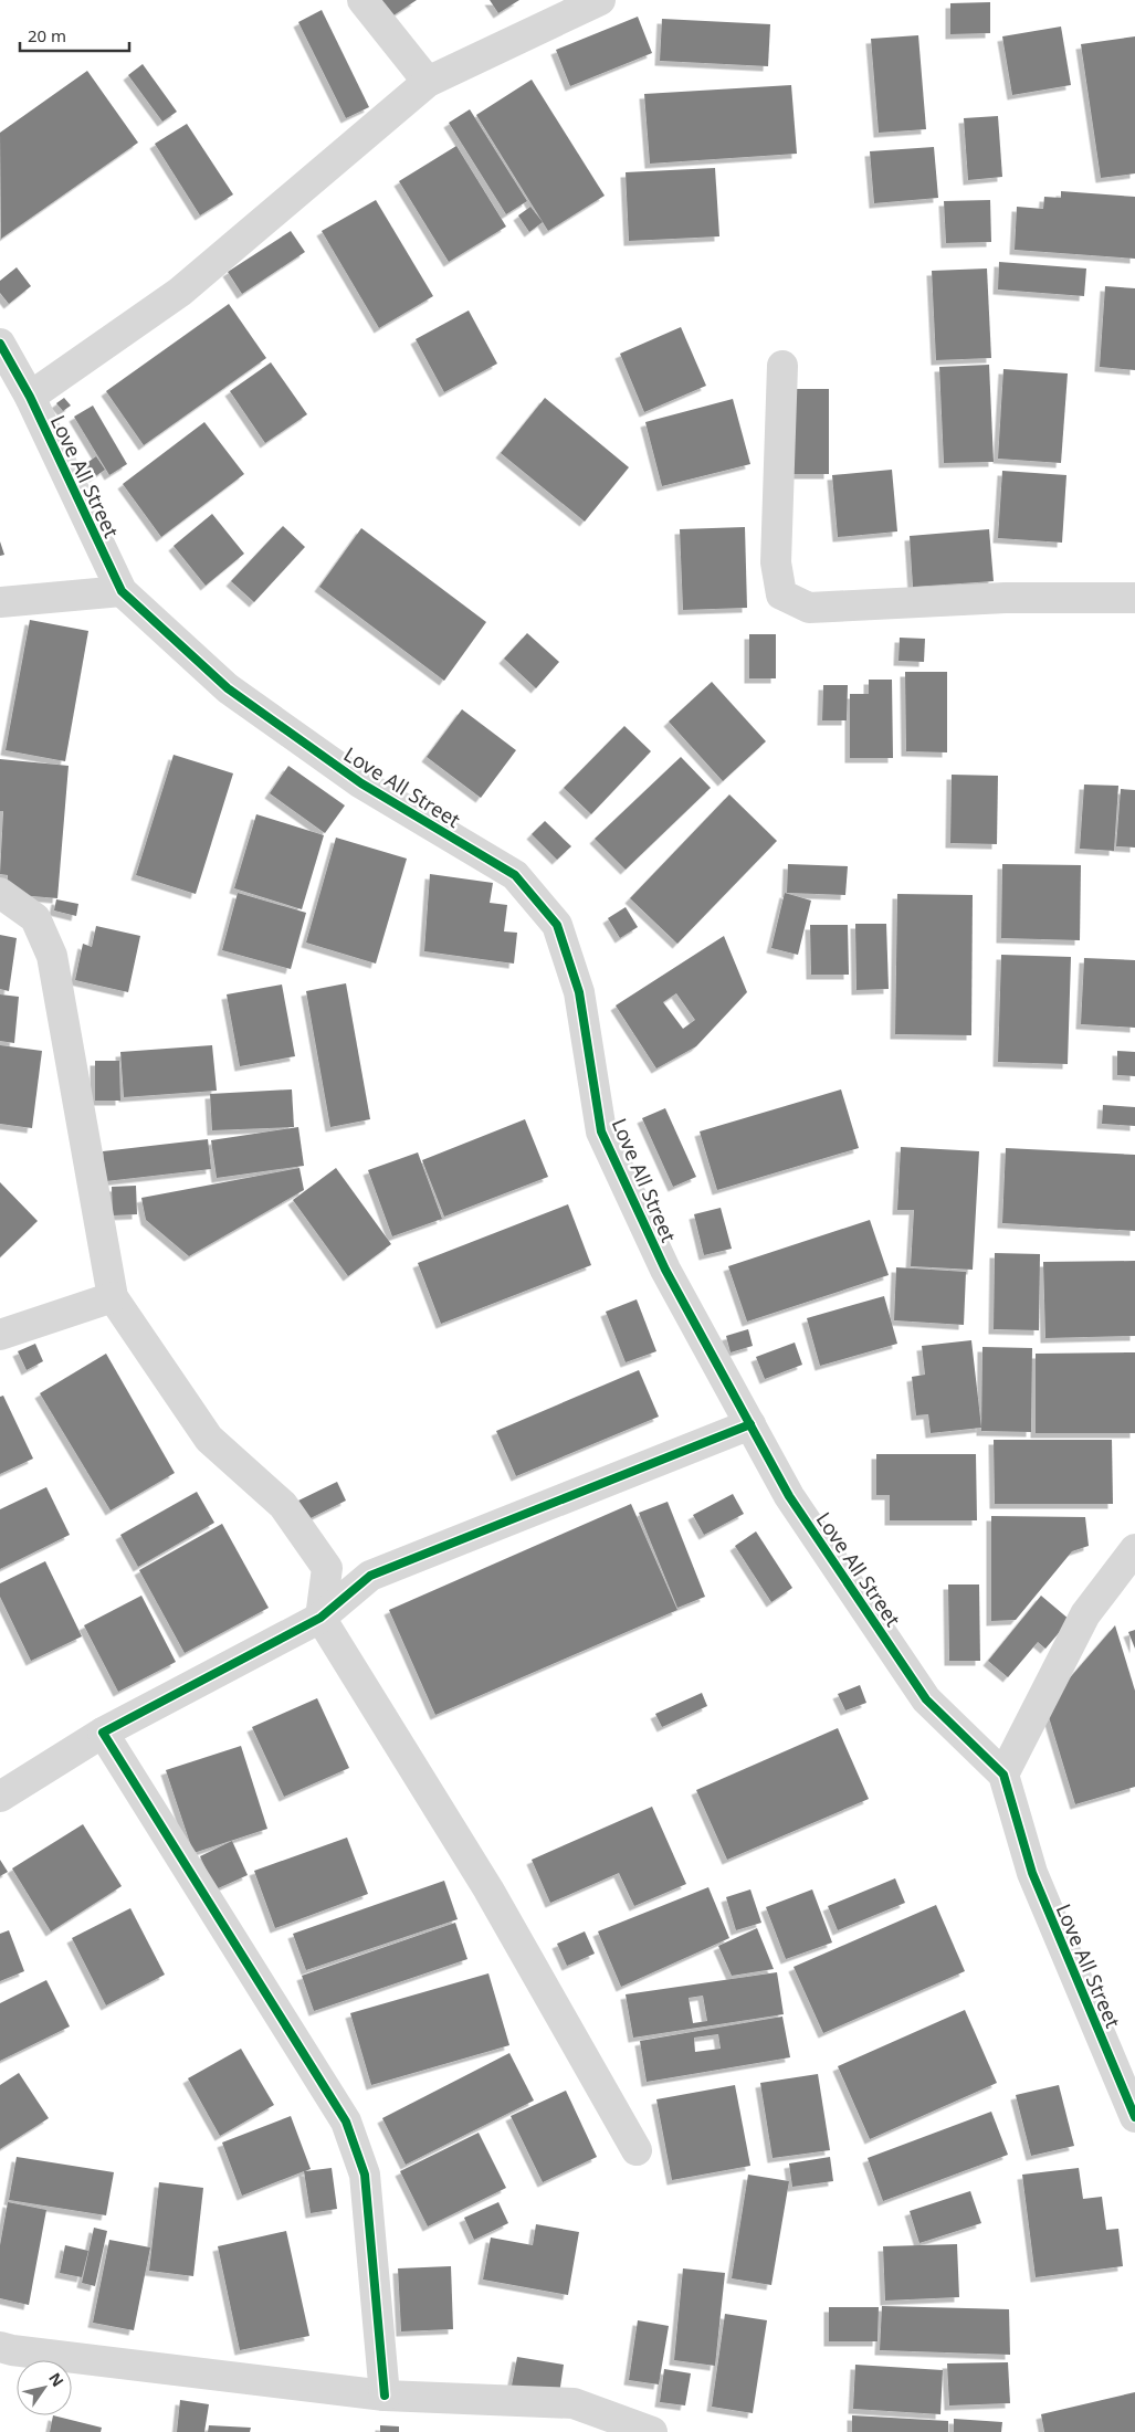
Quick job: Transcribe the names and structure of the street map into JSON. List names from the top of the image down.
{
  "streets": {
    "street": ["Love All Street"]
  },
  "scale_bar": "20 m",
  "north": "top right"
}
